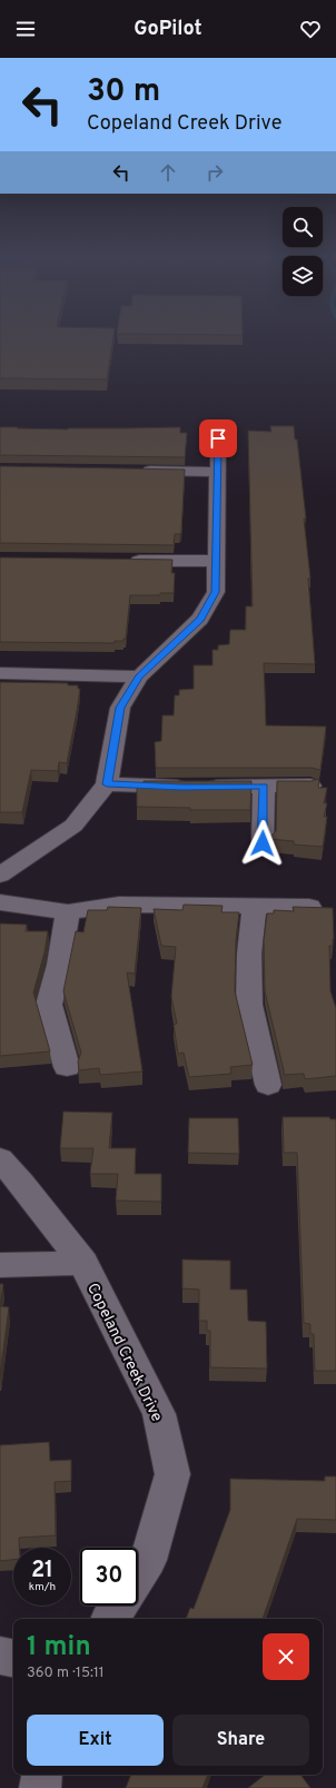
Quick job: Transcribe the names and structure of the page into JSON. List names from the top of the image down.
{
  "streets": {
    "street": ["Copeland Creek Drive"]
  },
  "page": {
    "header": "GoPilot",
    "turn": ["30 m", "Copeland Creek Drive"],
    "speed": "21 km/h",
    "limit": "30",
    "heading": ["1 min", "360 m · 15:11"],
    "buttons": ["Exit", "Share"]
  }
}
